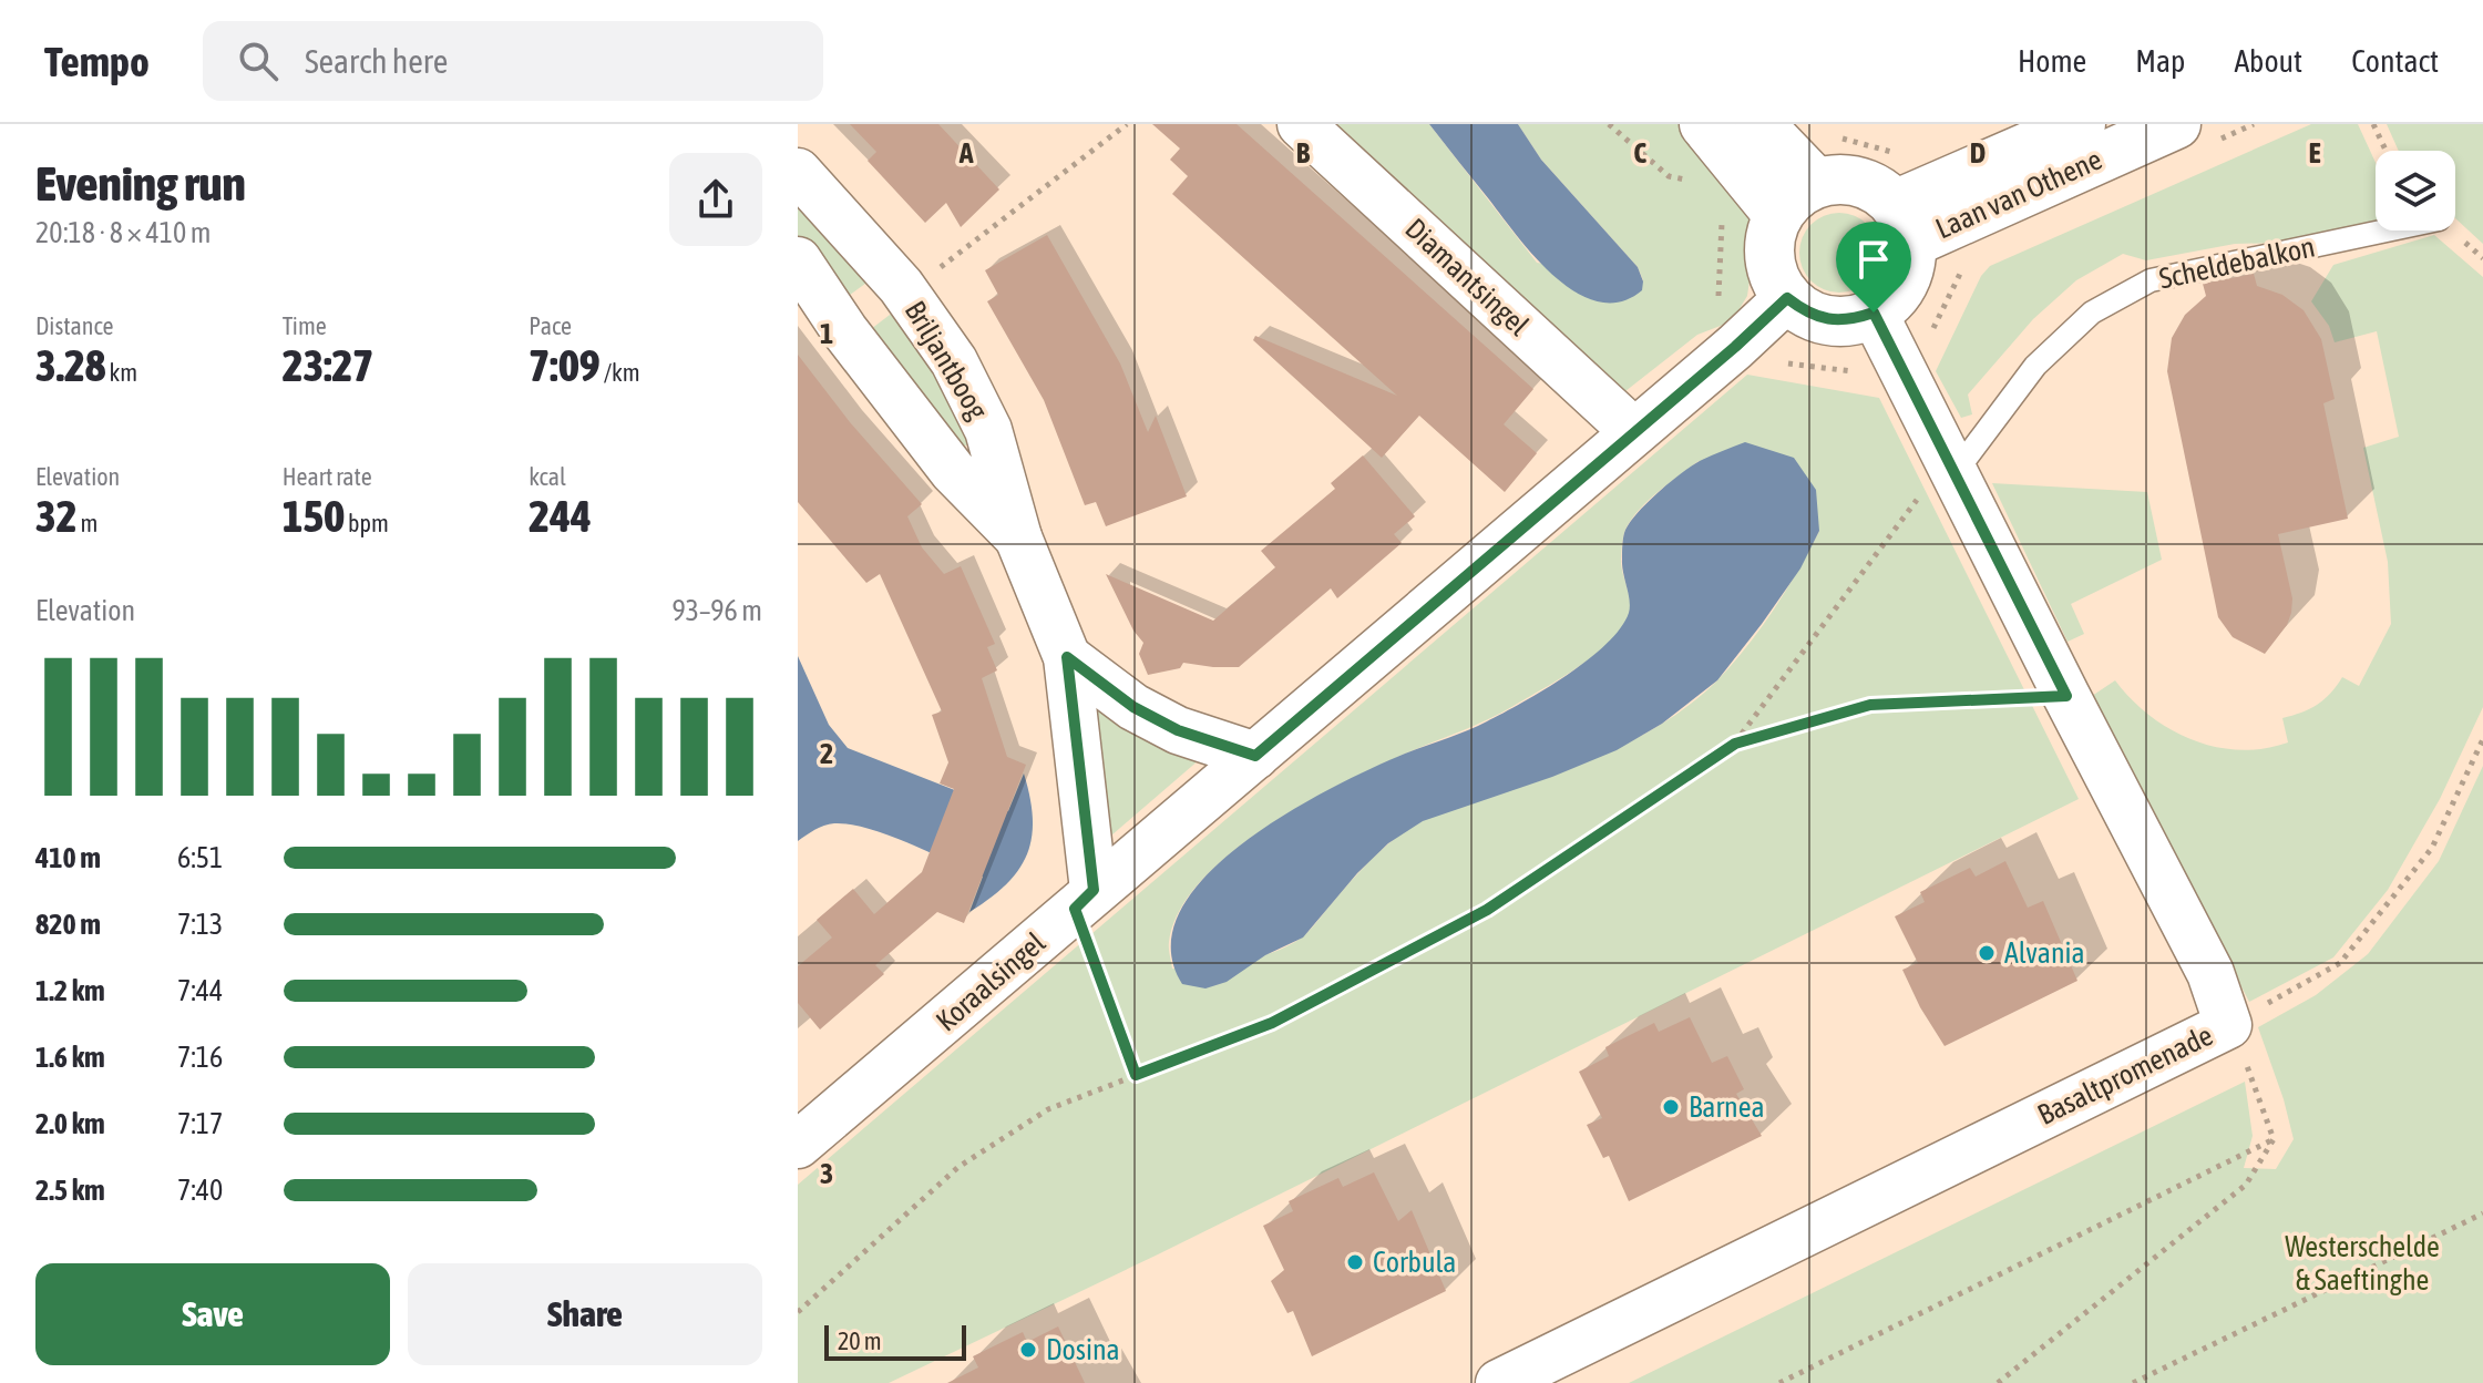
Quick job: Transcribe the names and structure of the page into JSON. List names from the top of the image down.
{
  "streets": {
    "street": [
      "Laan van Othene",
      "Diamantsingel",
      "Briljantboog",
      "Koraalsingel",
      "Basaltpromenade"
    ],
    "lane": ["Scheldebalkon"]
  },
  "crossings": [
    ["Laan van Othene", "Koraalsingel"],
    ["Laan van Othene", "Basaltpromenade"],
    ["Scheldebalkon", "Basaltpromenade"],
    ["Diamantsingel", "Koraalsingel"],
    ["Briljantboog", "Koraalsingel"],
    ["Koraalsingel", "Basaltpromenade"]
  ],
  "parks": ["Westerschelde & Saeftinghe"],
  "places": [
    "Alvania",
    "Barnea",
    "Corbula",
    "Dosina"
  ],
  "scale_bar": "20 m",
  "page": {
    "header": "Tempo",
    "search": "Search here",
    "nav": [
      "Home",
      "Map",
      "About",
      "Contact"
    ],
    "heading": ["Evening run", "20:18 · 8 × 410 m"],
    "stats": [
      ["Distance", "3.28 km"],
      ["Time", "23:27"],
      ["Pace", "7:09 /km"],
      ["Elevation", "32 m"],
      ["Heart rate", "150 bpm"],
      ["kcal", "244"]
    ],
    "chart": ["Elevation", "93–96 m"],
    "list": [
      {
        "name": "410 m",
        "note": "6:51"
      },
      {
        "name": "820 m",
        "note": "7:13"
      },
      {
        "name": "1.2 km",
        "note": "7:44"
      },
      {
        "name": "1.6 km",
        "note": "7:16"
      },
      {
        "name": "2.0 km",
        "note": "7:17"
      },
      {
        "name": "2.5 km",
        "note": "7:40"
      }
    ],
    "buttons": ["Save", "Share"],
    "scale": "20 m"
  },
  "grid": {
    "columns": [
      "A",
      "B",
      "C",
      "D",
      "E"
    ],
    "rows": ["1", "2", "3"]
  }
}
